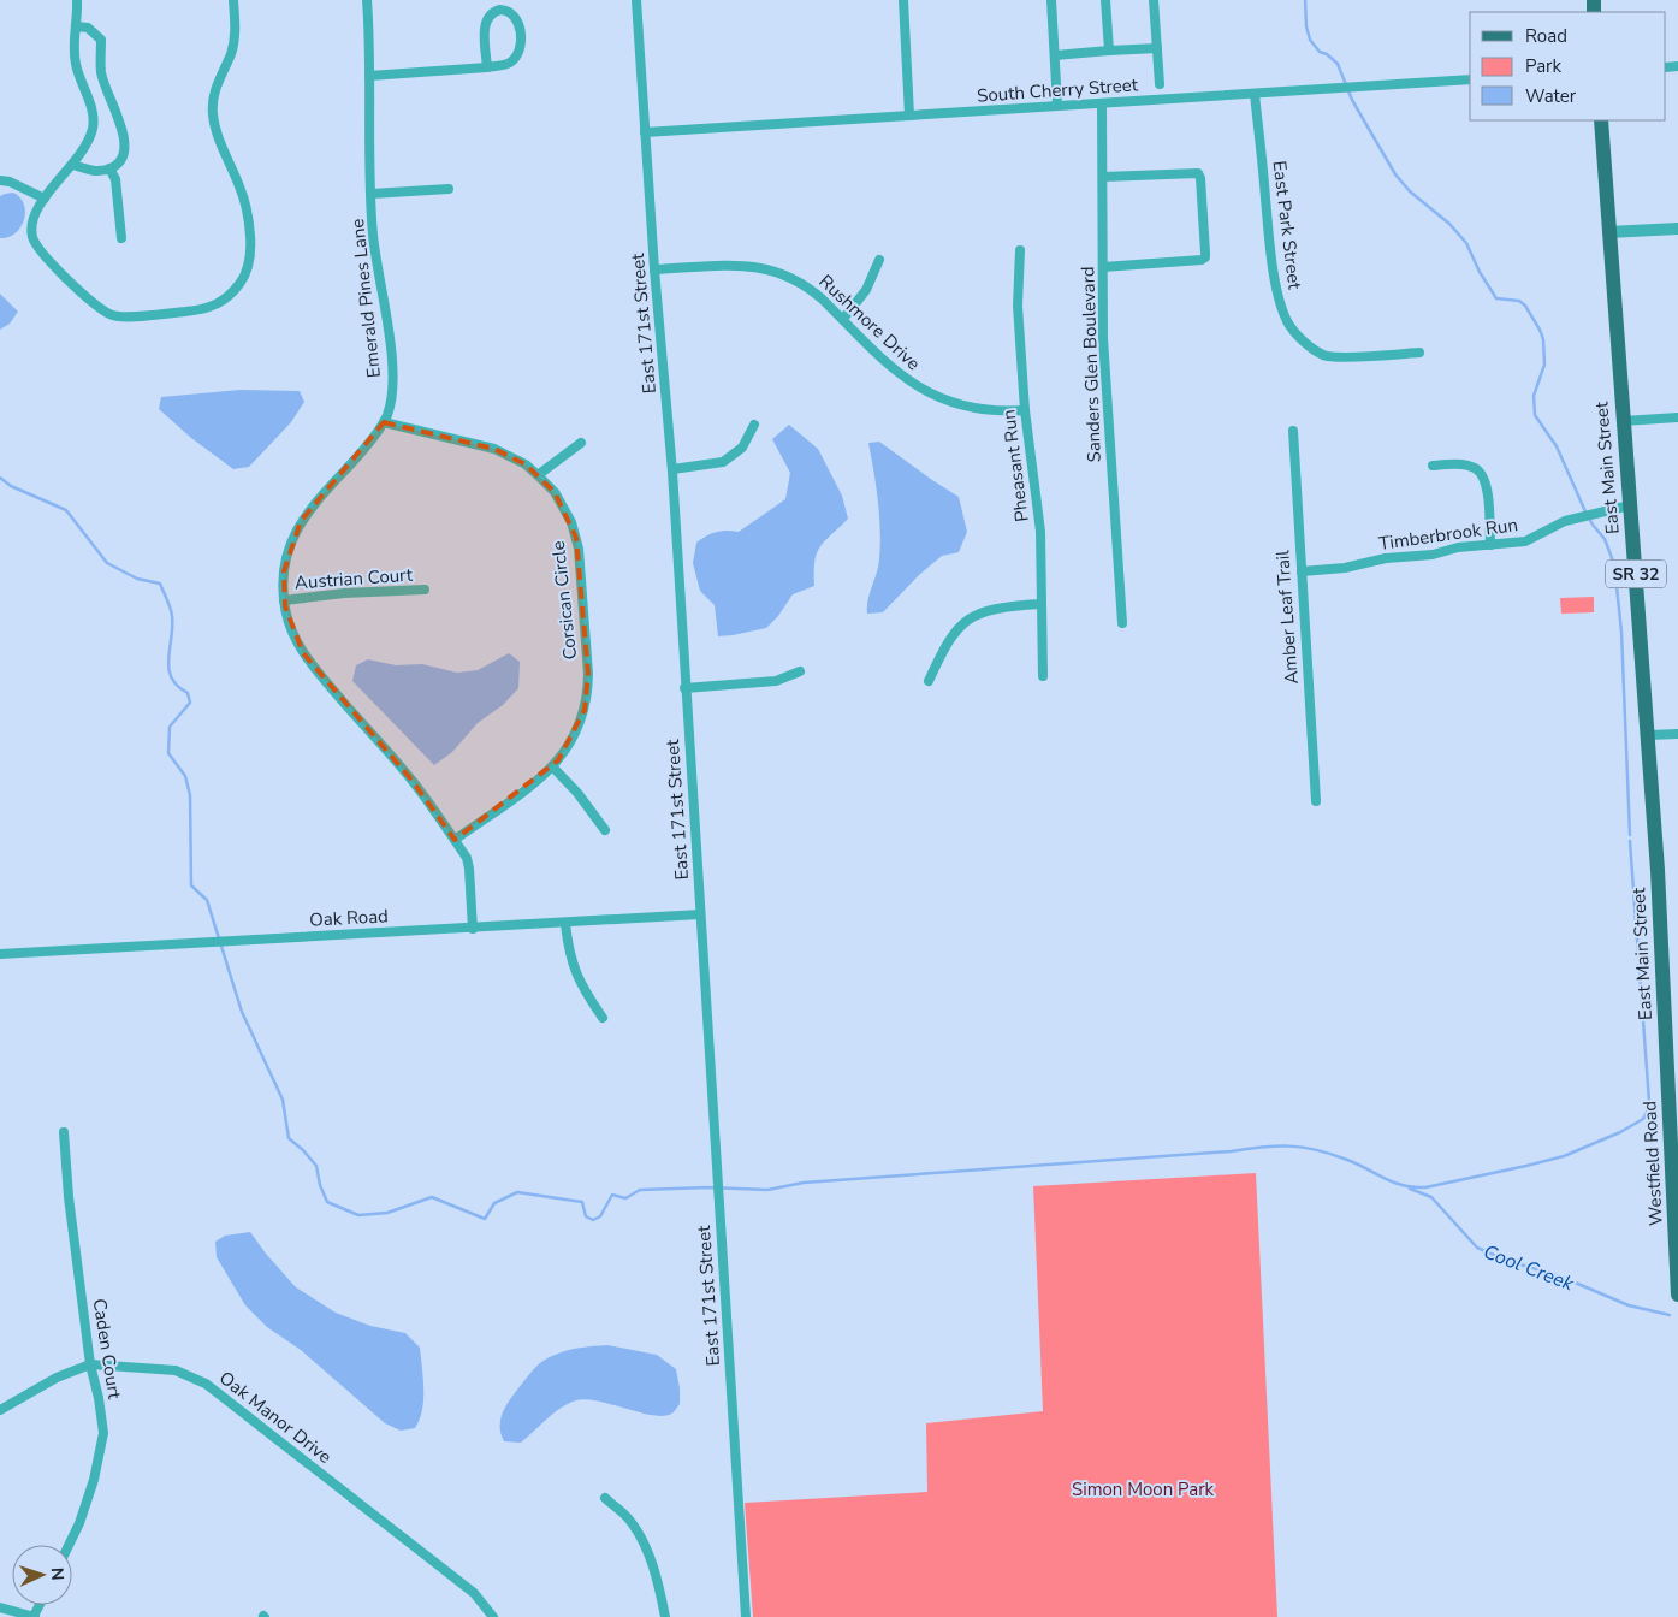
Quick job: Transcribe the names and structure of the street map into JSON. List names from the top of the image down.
{
  "streets": {
    "main road": ["East Main Street", "SR 32", "Westfield Road"],
    "street": [
      "South Cherry Street",
      "East Park Street",
      "Emerald Pines Lane",
      "Rushmore Drive",
      "East 171st Street",
      "Sanders Glen Boulevard",
      "Pheasant Run",
      "Timberbrook Run",
      "Austrian Court",
      "Corsican Circle",
      "Amber Leaf Trail",
      "Oak Road",
      "Caden Court",
      "Oak Manor Drive"
    ]
  },
  "crossings": [
    ["South Cherry Street", "East Park Street"],
    ["South Cherry Street", "East 171st Street"],
    ["South Cherry Street", "Sanders Glen Boulevard"],
    ["Emerald Pines Lane", "Austrian Court"],
    ["Emerald Pines Lane", "Corsican Circle"],
    ["Emerald Pines Lane", "Oak Road"],
    ["Rushmore Drive", "East 171st Street"],
    ["Rushmore Drive", "Pheasant Run"],
    ["East 171st Street", "Oak Road"],
    ["East Main Street", "Timberbrook Run"],
    ["East Main Street", "Westfield Road"],
    ["Timberbrook Run", "Amber Leaf Trail"],
    ["Caden Court", "Oak Manor Drive"]
  ],
  "water": ["Cool Creek"],
  "parks": ["Simon Moon Park"],
  "legend": ["Road", "Park", "Water"],
  "north": "right"
}
